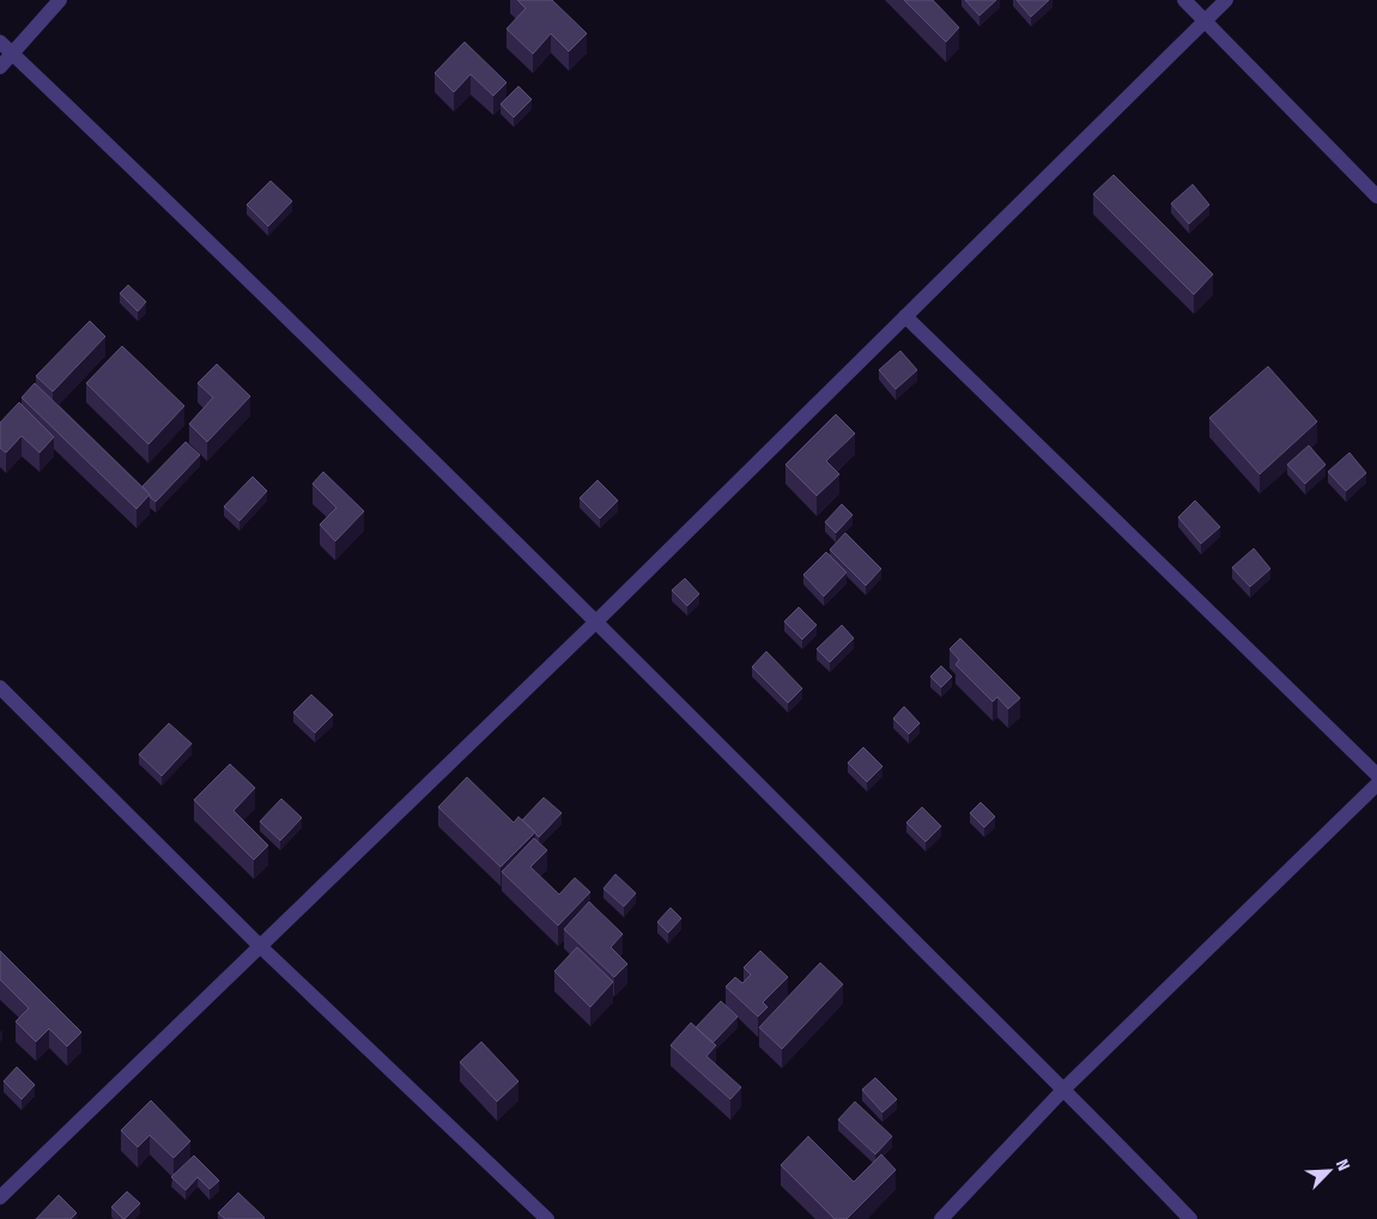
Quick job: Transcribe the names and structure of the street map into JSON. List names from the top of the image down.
{
  "north": "top right"
}
